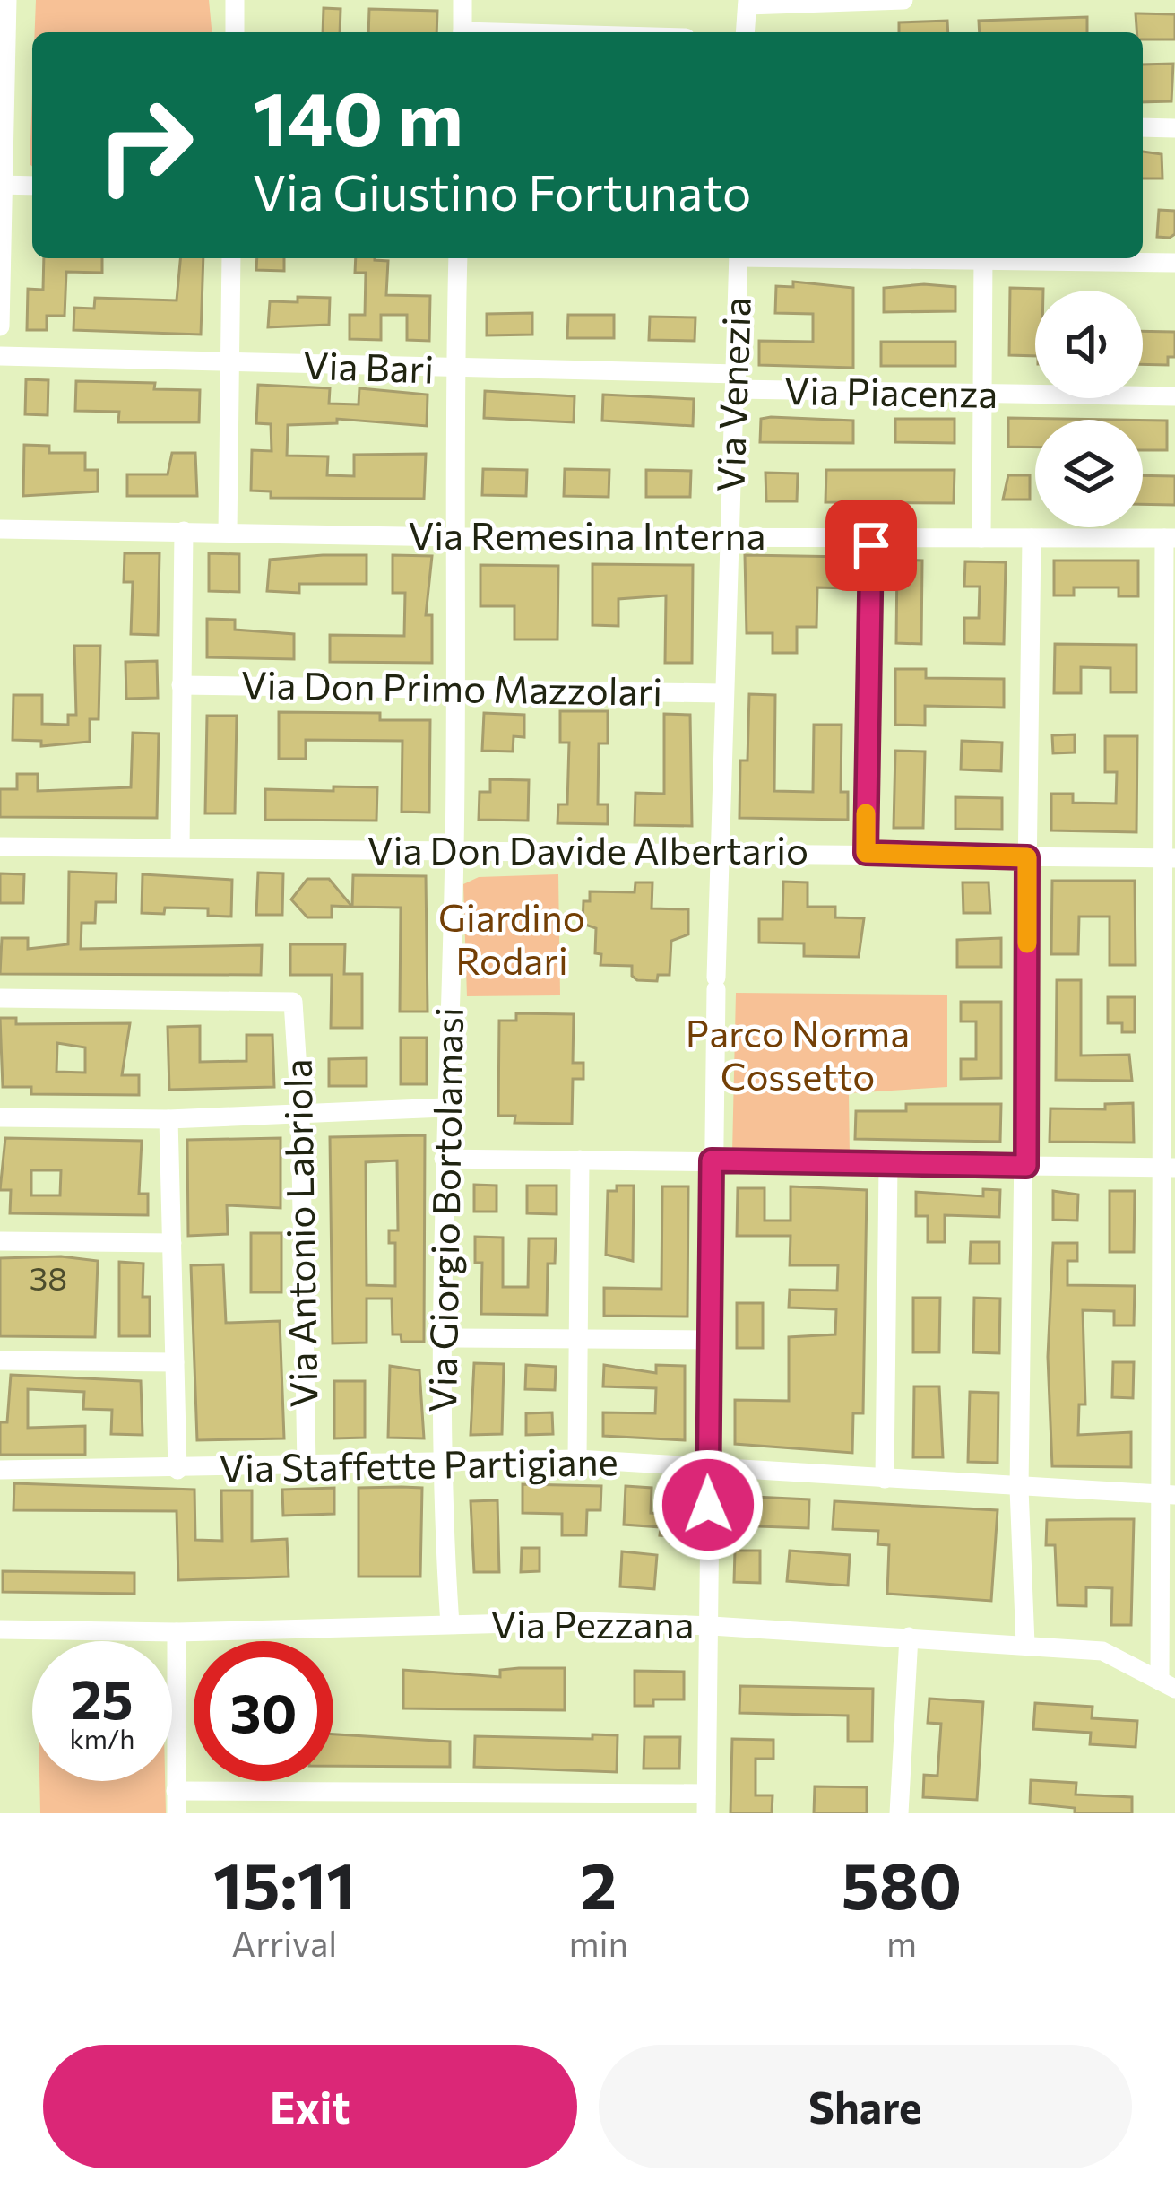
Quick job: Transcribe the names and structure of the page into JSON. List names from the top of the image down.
{
  "streets": {
    "street": [
      "Via Bari",
      "Via Piacenza",
      "Via Venezia",
      "Via Remesina Interna",
      "Via Don Primo Mazzolari",
      "Via Don Davide Albertario",
      "Via Giorgio Bortolamasi",
      "Via Antonio Labriola",
      "Via Staffette Partigiane",
      "Via Pezzana"
    ]
  },
  "crossings": [
    ["Via Bari", "Via Piacenza"],
    ["Via Bari", "Via Venezia"],
    ["Via Bari", "Via Giorgio Bortolamasi"],
    ["Via Piacenza", "Via Venezia"],
    ["Via Venezia", "Via Remesina Interna"],
    ["Via Venezia", "Via Don Primo Mazzolari"],
    ["Via Venezia", "Via Don Davide Albertario"],
    ["Via Venezia", "Via Staffette Partigiane"],
    ["Via Venezia", "Via Pezzana"],
    ["Via Remesina Interna", "Via Giorgio Bortolamasi"],
    ["Via Don Primo Mazzolari", "Via Giorgio Bortolamasi"],
    ["Via Don Davide Albertario", "Via Giorgio Bortolamasi"],
    ["Via Giorgio Bortolamasi", "Via Staffette Partigiane"],
    ["Via Giorgio Bortolamasi", "Via Pezzana"],
    ["Via Antonio Labriola", "Via Staffette Partigiane"]
  ],
  "parks": ["Giardino Rodari", "Parco Norma Cossetto"],
  "house_numbers": ["38"],
  "page": {
    "turn": ["140 m", "Via Giustino Fortunato"],
    "speed": "25 km/h",
    "limit": "30",
    "eta": [
      "15:11",
      "Arrival",
      "2",
      "min",
      "580",
      "m"
    ],
    "buttons": ["Exit", "Share"]
  }
}
